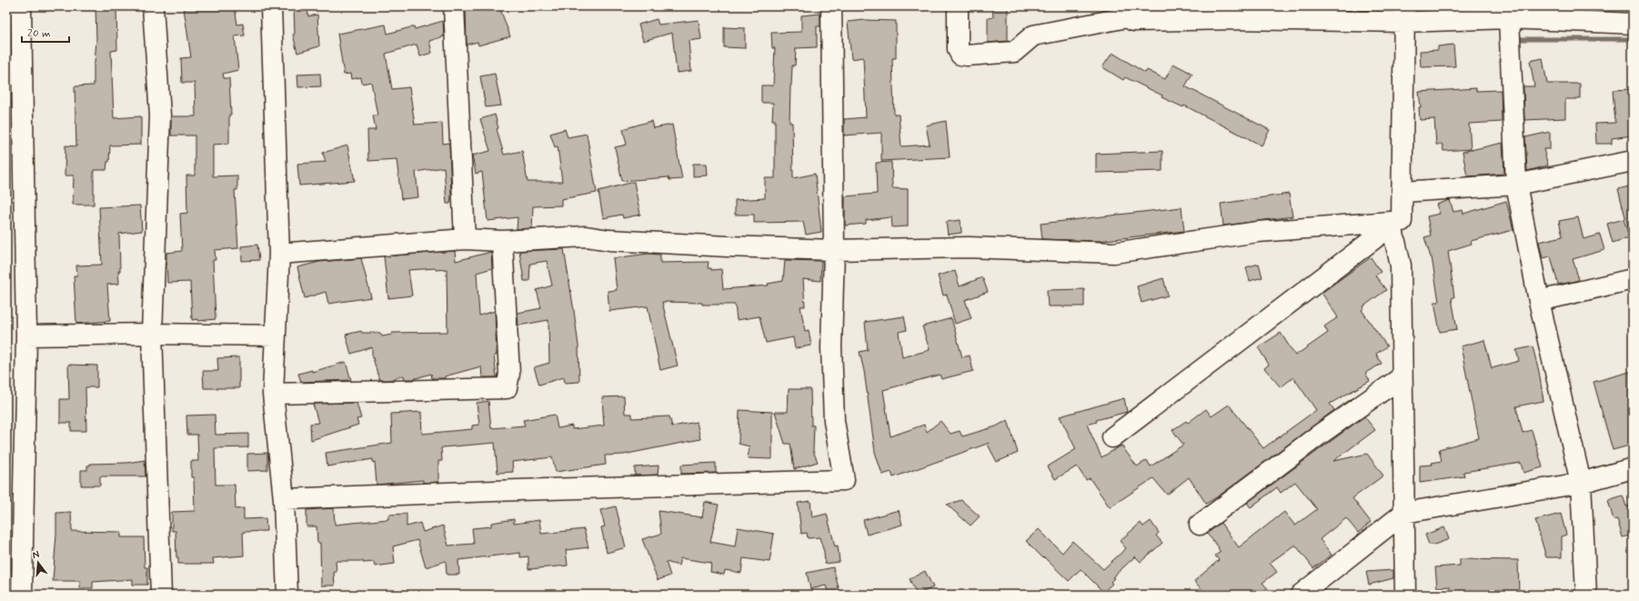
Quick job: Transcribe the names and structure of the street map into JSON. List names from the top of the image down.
{
  "scale_bar": "20 m",
  "north": "top"
}
